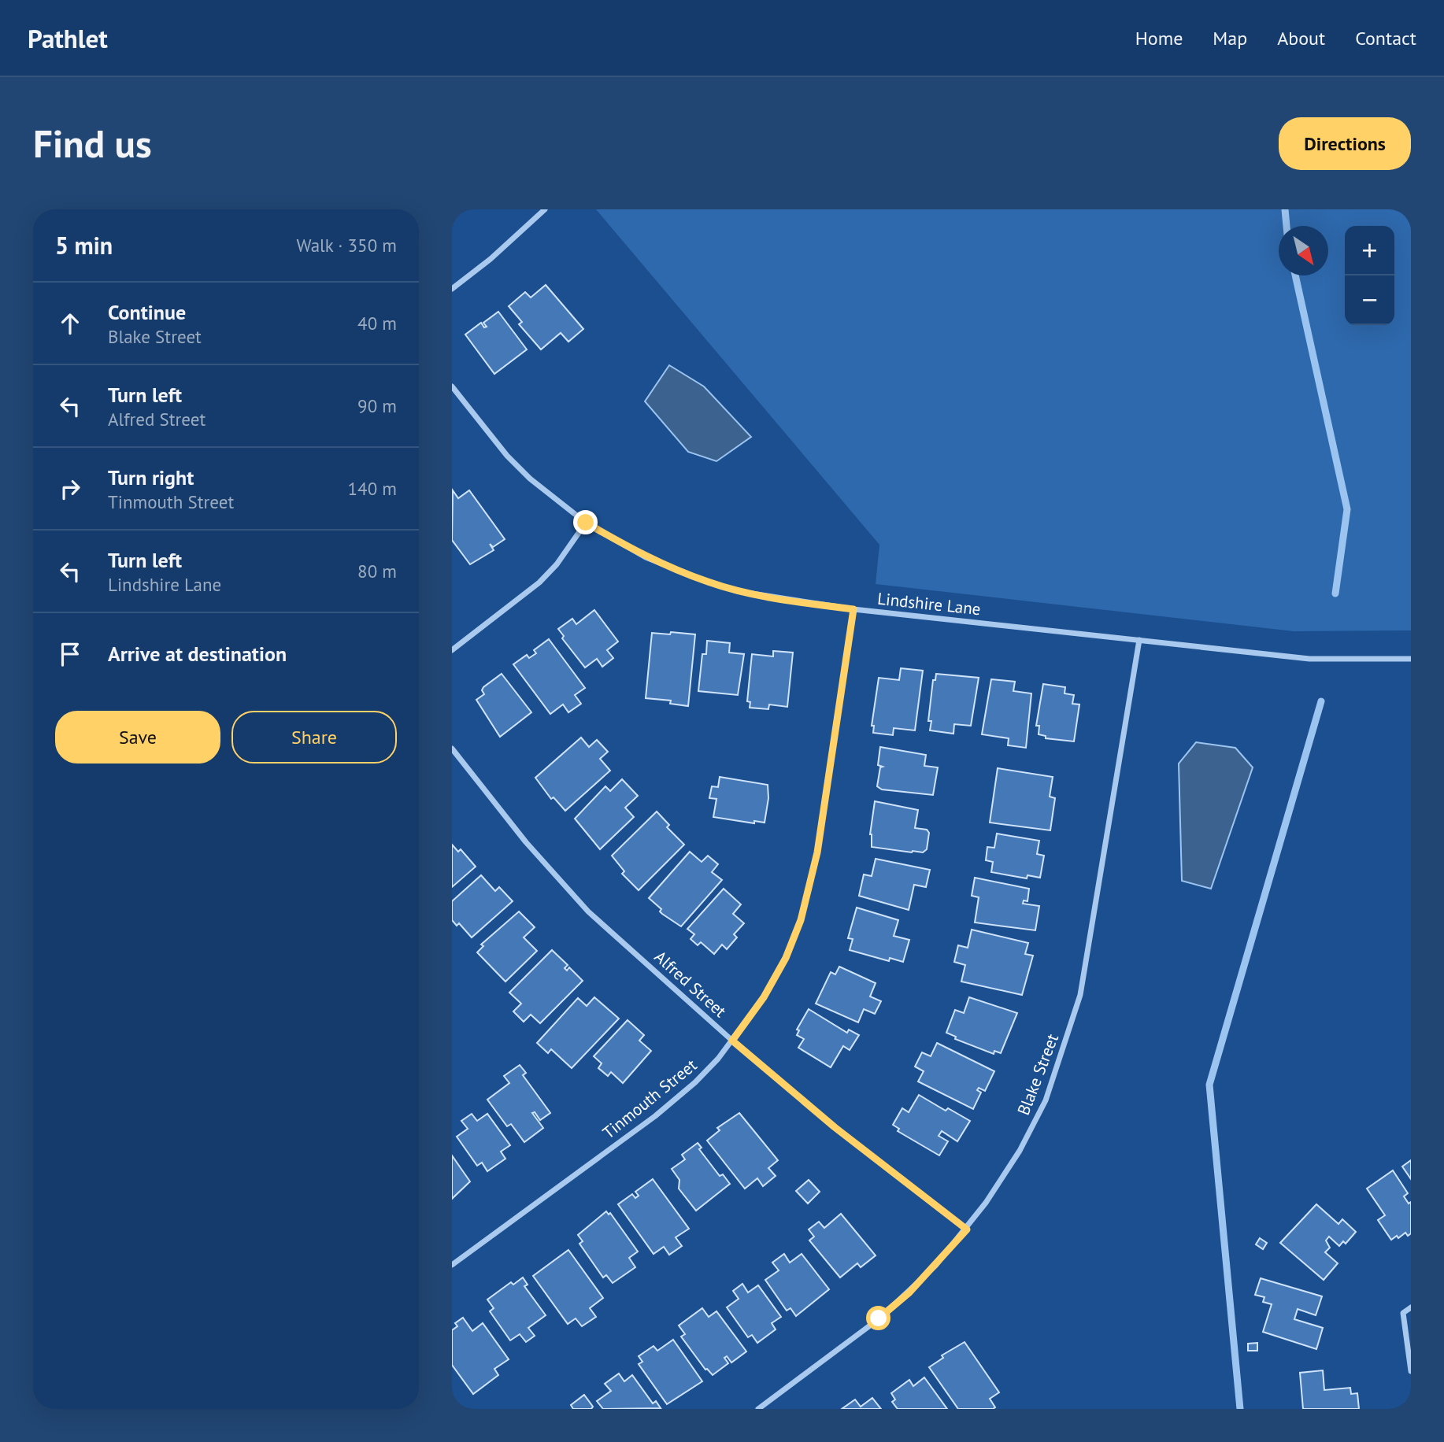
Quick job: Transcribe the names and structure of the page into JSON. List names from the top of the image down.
{
  "streets": {
    "street": [
      "Lindshire Lane",
      "Alfred Street",
      "Blake Street",
      "Tinmouth Street"
    ]
  },
  "crossings": [
    ["Lindshire Lane", "Blake Street"],
    ["Lindshire Lane", "Tinmouth Street"],
    ["Alfred Street", "Blake Street"],
    ["Alfred Street", "Tinmouth Street"]
  ],
  "north": "bottom right",
  "page": {
    "header": "Pathlet",
    "nav": [
      "Home",
      "Map",
      "About",
      "Contact"
    ],
    "buttons": [
      "Directions",
      ["Save", "Share"]
    ],
    "title": "Find us",
    "heading": ["5 min", "Walk · 350 m"],
    "map_buttons": ["+", "−"],
    "list": [
      ["Continue", "Blake Street", "40 m"],
      ["Turn left", "Alfred Street", "90 m"],
      ["Turn right", "Tinmouth Street", "140 m"],
      ["Turn left", "Lindshire Lane", "80 m"],
      "Arrive at destination"
    ]
  }
}
